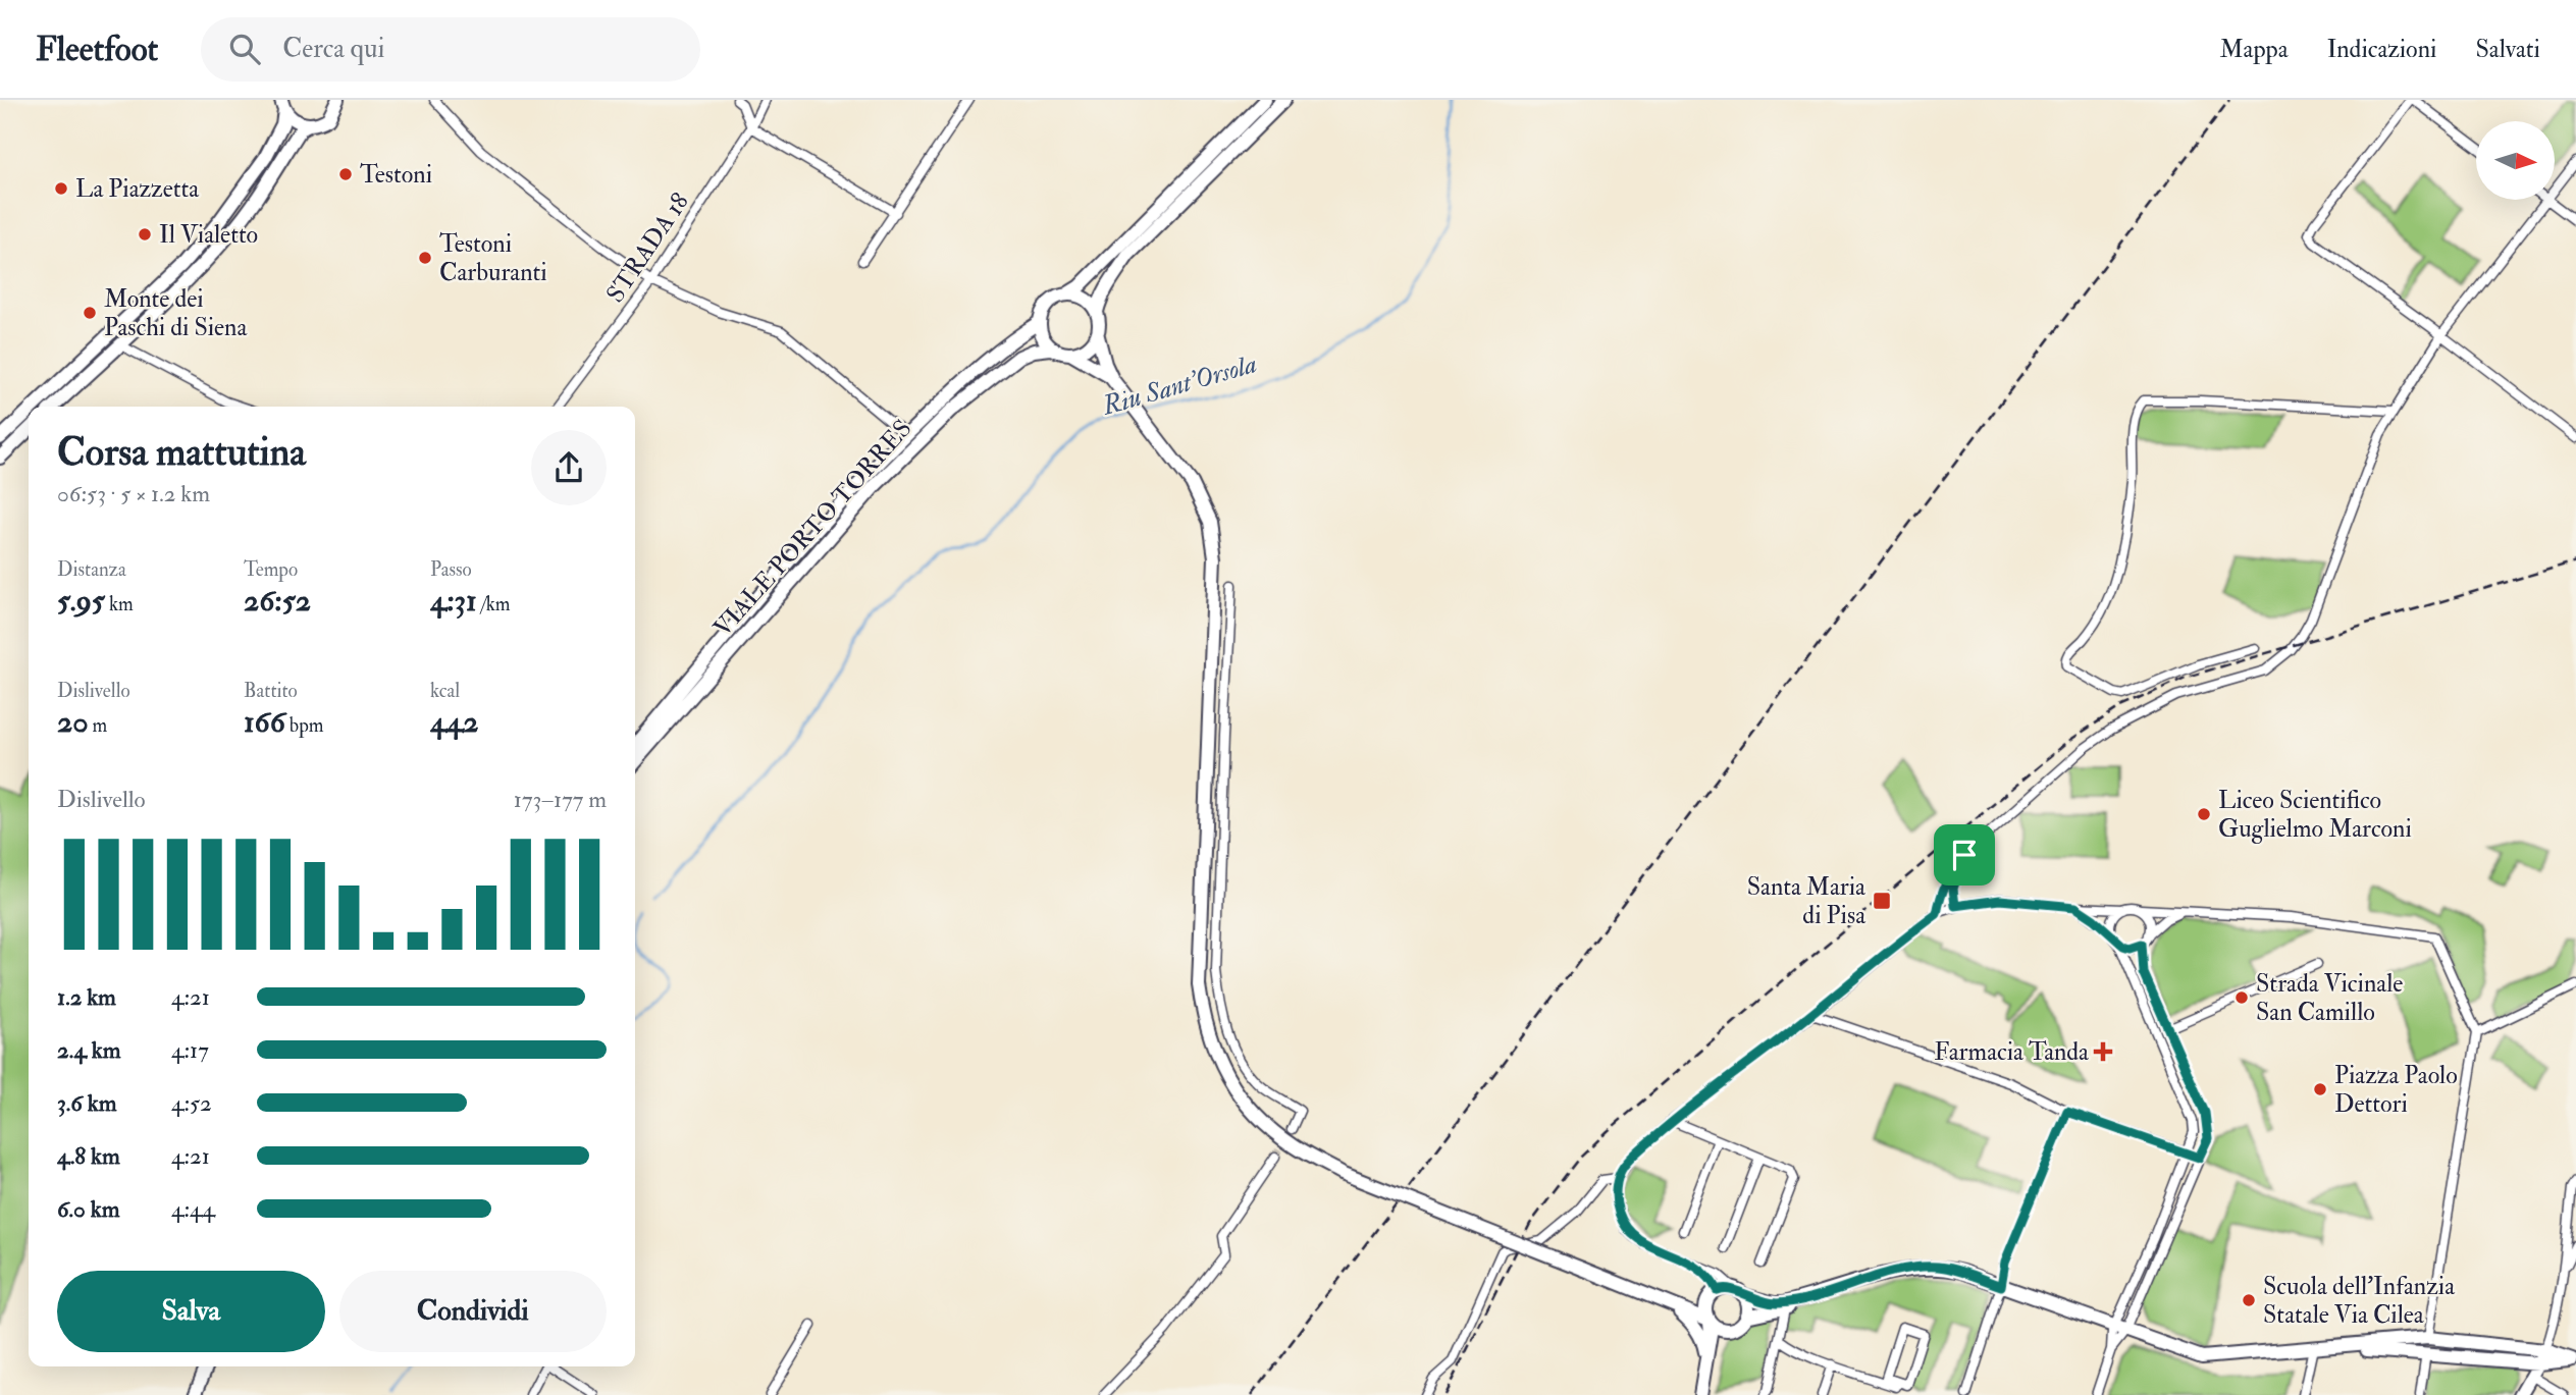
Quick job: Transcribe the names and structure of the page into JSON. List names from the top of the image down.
{
  "streets": {
    "main road": ["VIALE PORTO TORRES"],
    "street": ["STRADA 18"]
  },
  "water": ["Riu Sant'Orsola"],
  "places": {
    "other": [
      "Testoni",
      "La Piazzetta",
      "Il Vialetto",
      "Testoni Carburanti",
      "Monte dei Paschi di Siena",
      "Liceo Scientifico Guglielmo Marconi",
      "Strada Vicinale San Camillo",
      "Piazza Paolo Dettori",
      "Scuola dell'Infanzia Statale Via Cilea"
    ],
    "transit": ["Santa Maria di Pisa"],
    "health": ["Farmacia Tanda"]
  },
  "north": "right",
  "page": {
    "header": "Fleetfoot",
    "search": "Cerca qui",
    "nav": ["Mappa", "Indicazioni", "Salvati"],
    "heading": ["Corsa mattutina", "06:53 · 5 × 1.2 km"],
    "stats": [
      ["Distanza", "5.95 km"],
      ["Tempo", "26:52"],
      ["Passo", "4:31 /km"],
      ["Dislivello", "20 m"],
      ["Battito", "166 bpm"],
      ["kcal", "442"]
    ],
    "chart": ["Dislivello", "173–177 m"],
    "list": [
      {
        "name": "1.2 km",
        "note": "4:21"
      },
      {
        "name": "2.4 km",
        "note": "4:17"
      },
      {
        "name": "3.6 km",
        "note": "4:52"
      },
      {
        "name": "4.8 km",
        "note": "4:21"
      },
      {
        "name": "6.0 km",
        "note": "4:44"
      }
    ],
    "buttons": ["Salva", "Condividi"]
  }
}
